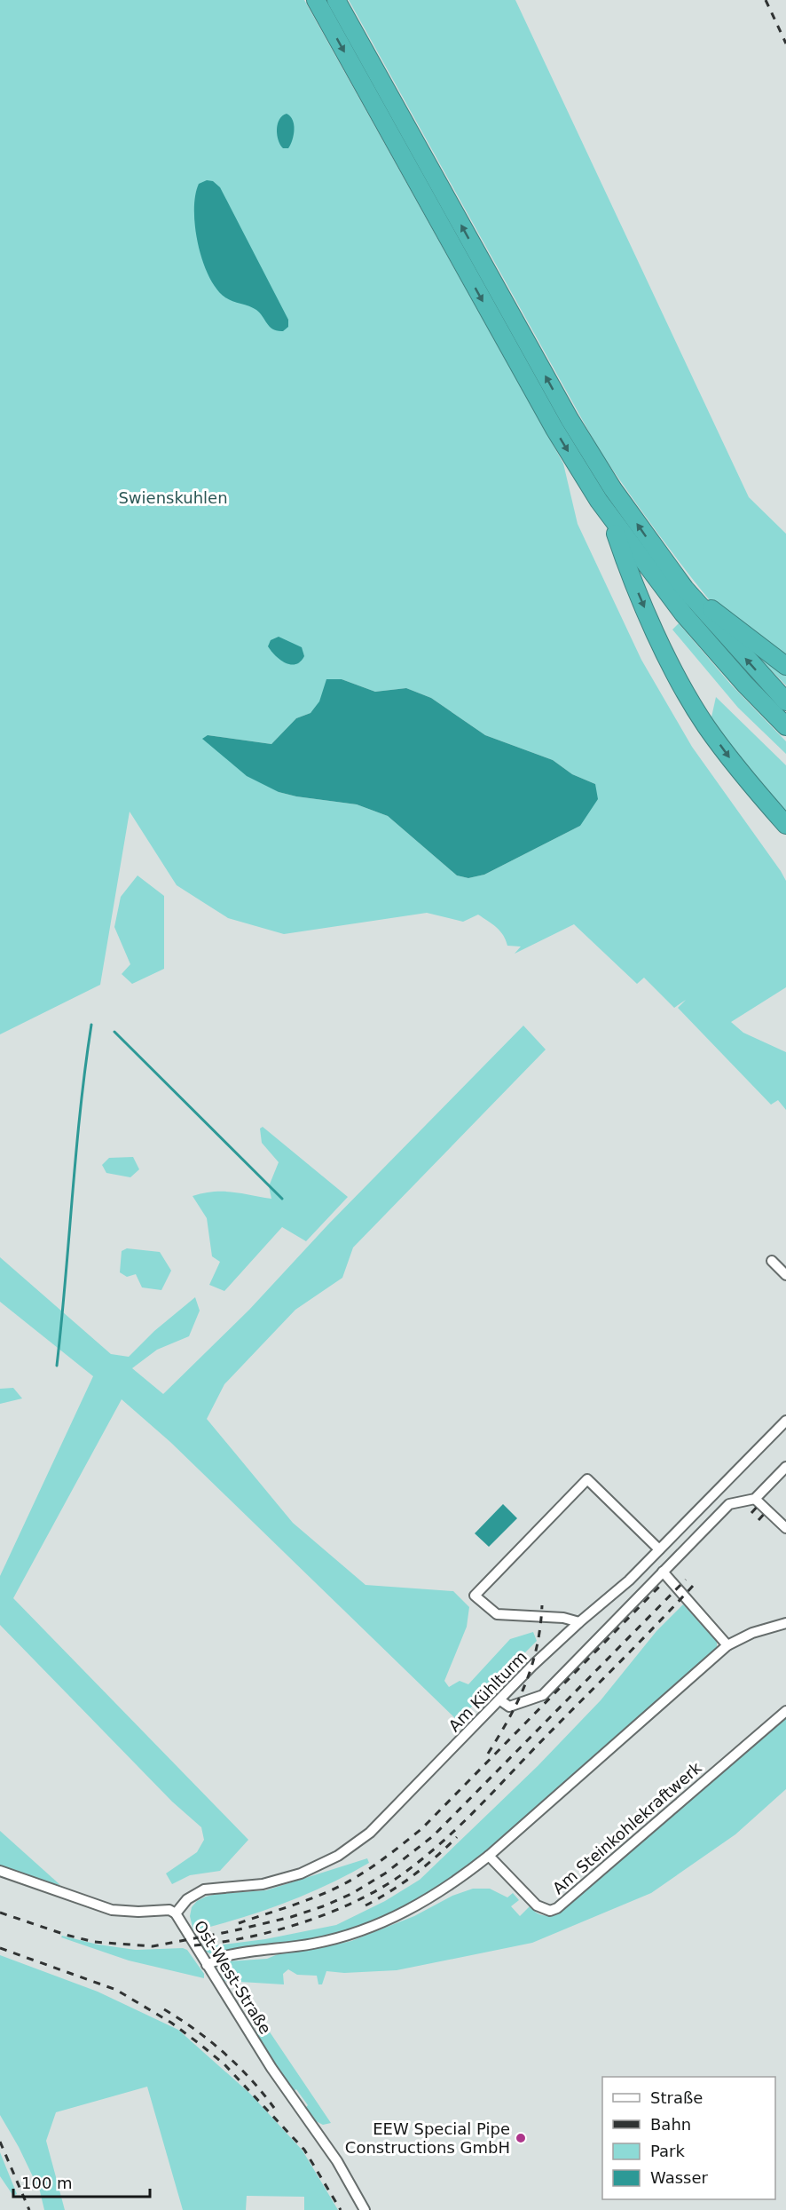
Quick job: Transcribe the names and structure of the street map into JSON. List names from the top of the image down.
{
  "streets": {
    "street": ["Am Kühlturm", "Am Steinkohlekraftwerk", "Ost-West-Straße"]
  },
  "crossings": [
    ["Am Kühlturm", "Ost-West-Straße"]
  ],
  "parks": ["Swienskuhlen"],
  "places": ["EEW Special Pipe Constructions GmbH"],
  "legend": [
    "Straße",
    "Bahn",
    "Park",
    "Wasser"
  ],
  "scale_bar": "100 m"
}
